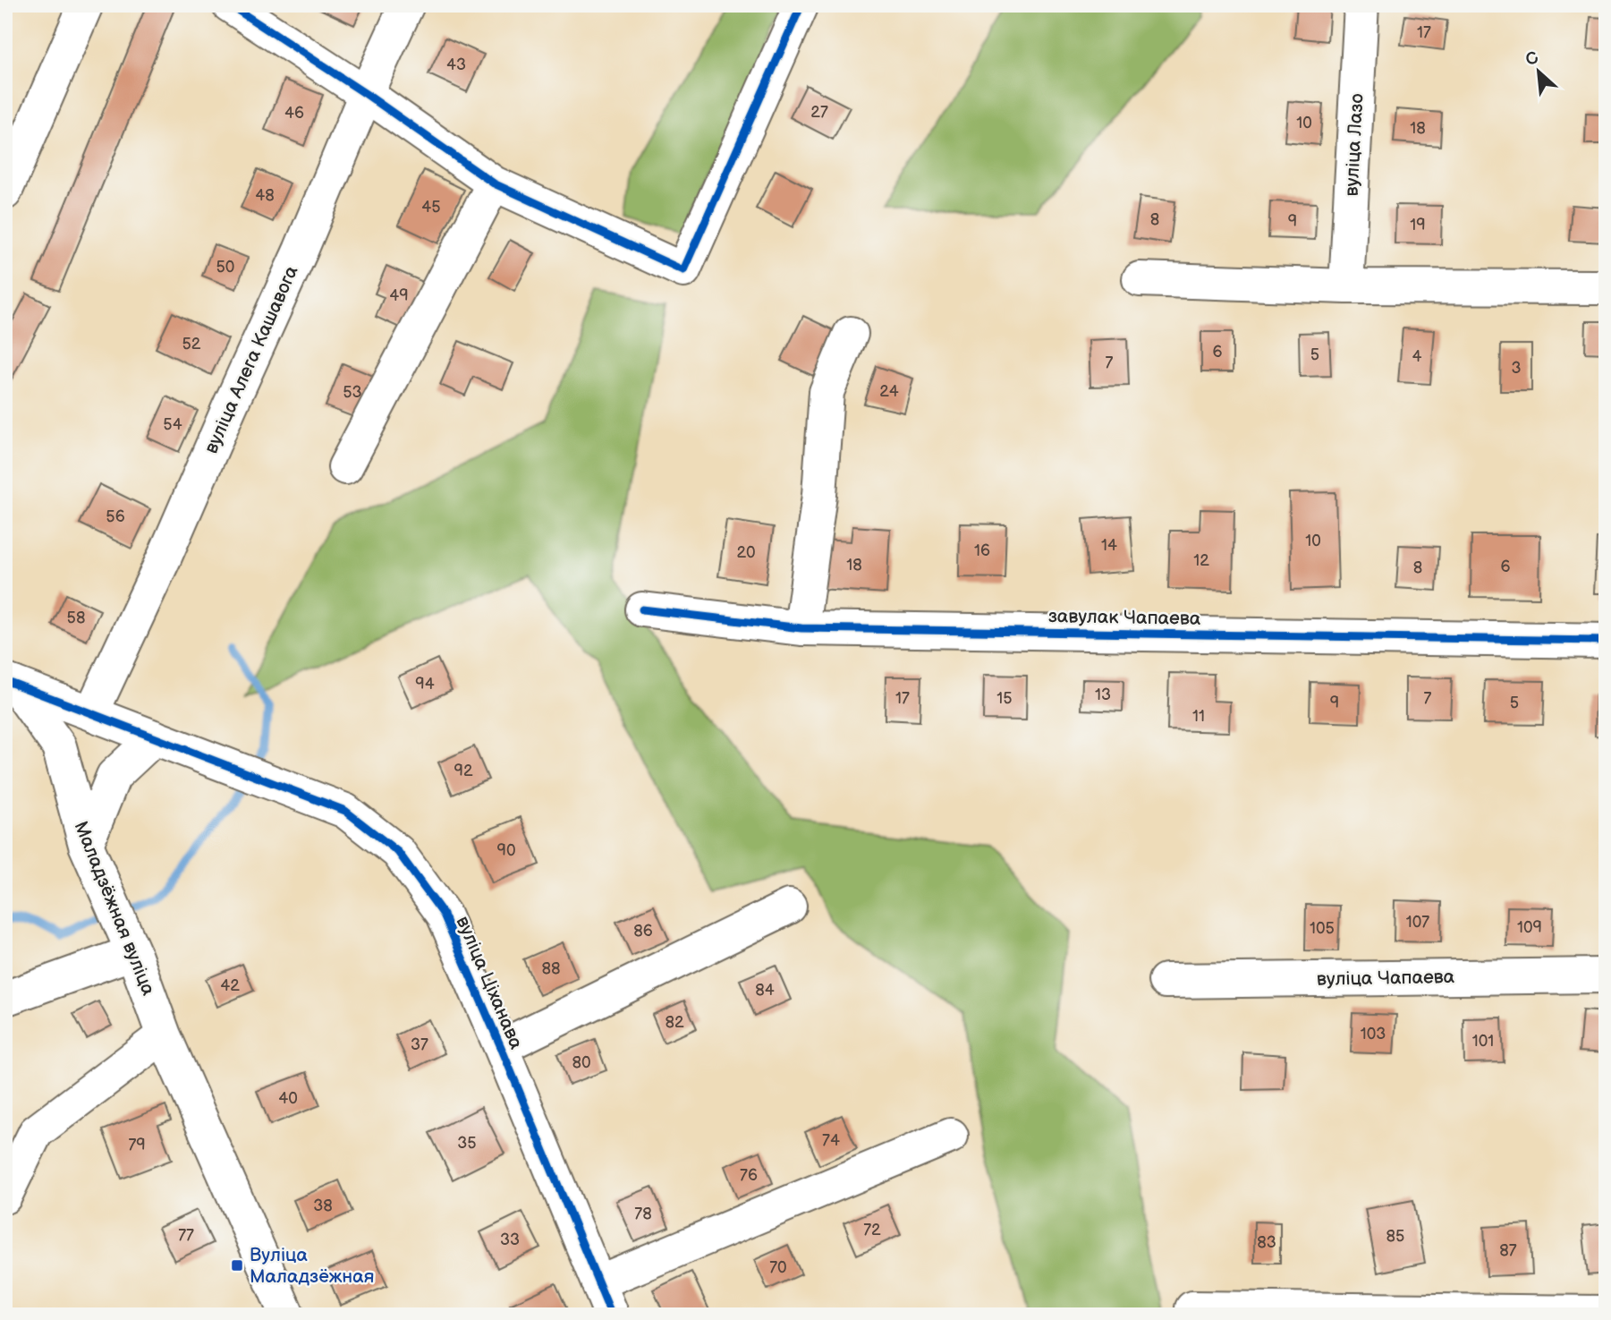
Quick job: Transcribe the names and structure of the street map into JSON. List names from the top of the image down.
{
  "streets": {
    "street": [
      "вуліца Лазо",
      "вуліца Алега Кашавога",
      "завулак Чапаева",
      "Маладзёжная вуліца",
      "вуліца Чапаева",
      "вуліца Ціханава"
    ]
  },
  "crossings": [
    ["вуліца Алега Кашавога", "вуліца Ціханава"],
    ["Маладзёжная вуліца", "вуліца Ціханава"]
  ],
  "places": {
    "transit": ["Вуліца Маладзёжная"]
  },
  "house_numbers": [
    "17",
    "43",
    "27",
    "46",
    "10",
    "18",
    "48",
    "45",
    "8",
    "9",
    "19",
    "50",
    "49",
    "52",
    "6",
    "5",
    "4",
    "7",
    "3",
    "24",
    "53",
    "54",
    "56",
    "10",
    "14",
    "16",
    "20",
    "12",
    "18",
    "6",
    "8",
    "58",
    "94",
    "13",
    "17",
    "15",
    "7",
    "9",
    "5",
    "11",
    "92",
    "90",
    "107",
    "109",
    "105",
    "86",
    "88",
    "42",
    "84",
    "82",
    "103",
    "101",
    "37",
    "80",
    "40",
    "74",
    "35",
    "79",
    "76",
    "38",
    "78",
    "72",
    "77",
    "85",
    "33",
    "83",
    "87",
    "70"
  ],
  "north": "top left"
}
